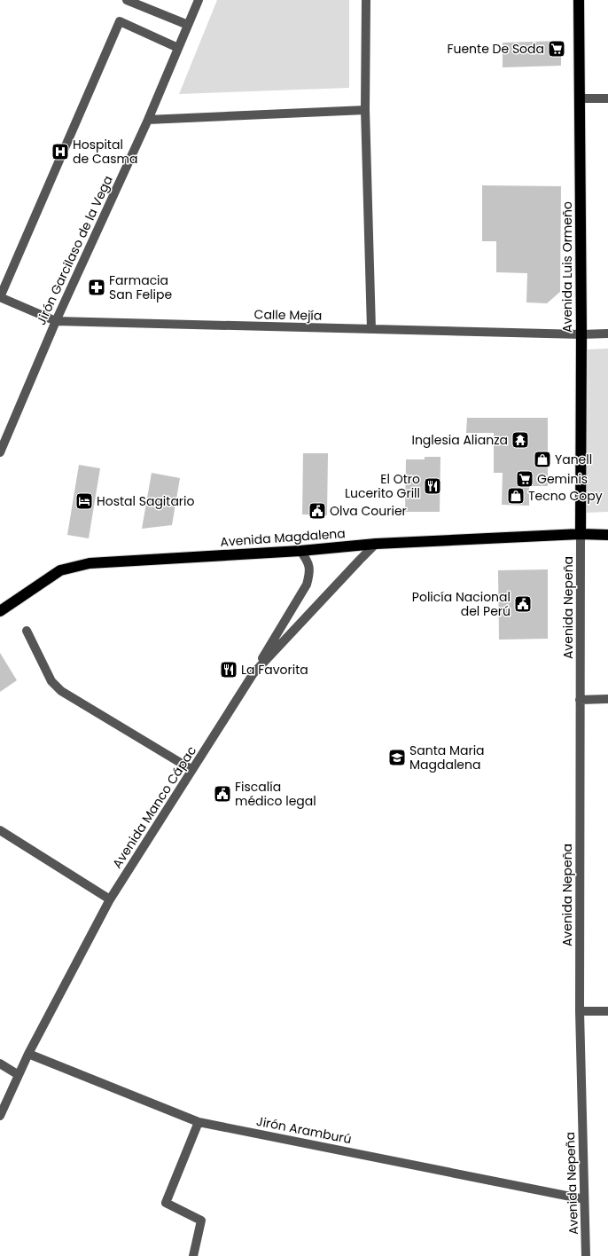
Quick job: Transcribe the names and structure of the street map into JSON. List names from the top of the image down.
{
  "streets": {
    "highway": ["Avenida Luis Ormeño", "Avenida Magdalena"],
    "street": [
      "Jirón Garcilaso de la Vega",
      "Calle Mejía",
      "Avenida Nepeña",
      "Avenida Manco Cápac",
      "Jirón Aramburú"
    ]
  },
  "crossings": [
    ["Jirón Garcilaso de la Vega", "Calle Mejía"],
    ["Avenida Luis Ormeño", "Calle Mejía"],
    ["Avenida Luis Ormeño", "Avenida Magdalena"],
    ["Avenida Luis Ormeño", "Avenida Nepeña"],
    ["Avenida Magdalena", "Avenida Nepeña"],
    ["Avenida Magdalena", "Avenida Manco Cápac"],
    ["Avenida Nepeña", "Jirón Aramburú"],
    ["Avenida Manco Cápac", "Jirón Aramburú"]
  ],
  "places": {
    "supermarket": ["Fuente De Soda", "Geminis"],
    "hospital": ["Hospital de Casma"],
    "pharmacy": ["Farmacia San Felipe"],
    "temple": ["Inglesia Alianza"],
    "shop": ["Yanell", "Tecno Copy"],
    "restaurant": ["El Otro Lucerito Grill", "La Favorita"],
    "hotel": ["Hostal Sagitario"],
    "public building": ["Olva Courier", "Policía Nacional del Perú", "Fiscalía médico legal"],
    "school or university": ["Santa Maria Magdalena"]
  }
}
